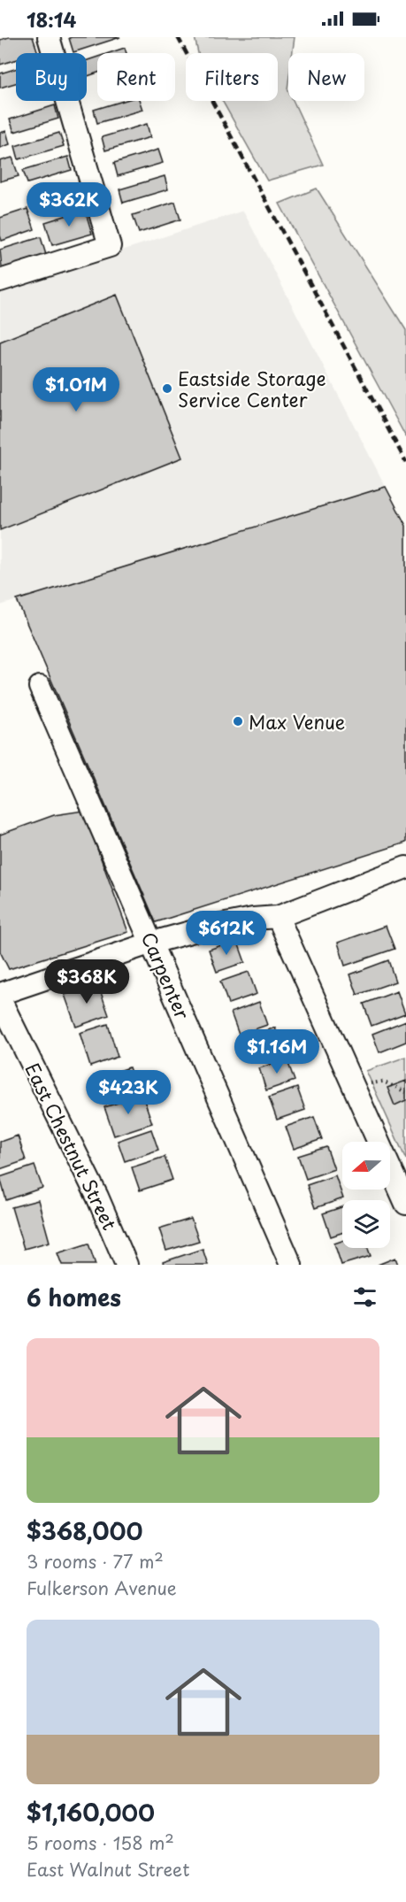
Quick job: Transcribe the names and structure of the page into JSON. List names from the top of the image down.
{
  "streets": {
    "street": ["Carpenter", "East Chestnut Street"]
  },
  "places": ["Eastside Storage Service Center", "Max Venue"],
  "north": "left",
  "page": {
    "status": "18:14",
    "chip": [
      "Buy",
      "Rent",
      "Filters",
      "New"
    ],
    "price": [
      "$362K",
      "$1.01M",
      "$612K",
      "$368K",
      "$1.16M",
      "$423K"
    ],
    "heading": "6 homes",
    "list": [
      {
        "name": "$368,000",
        "note": "3 rooms · 77 m² · Fulkerson Avenue"
      },
      {
        "name": "$1,160,000",
        "note": "5 rooms · 158 m² · East Walnut Street"
      }
    ]
  }
}
